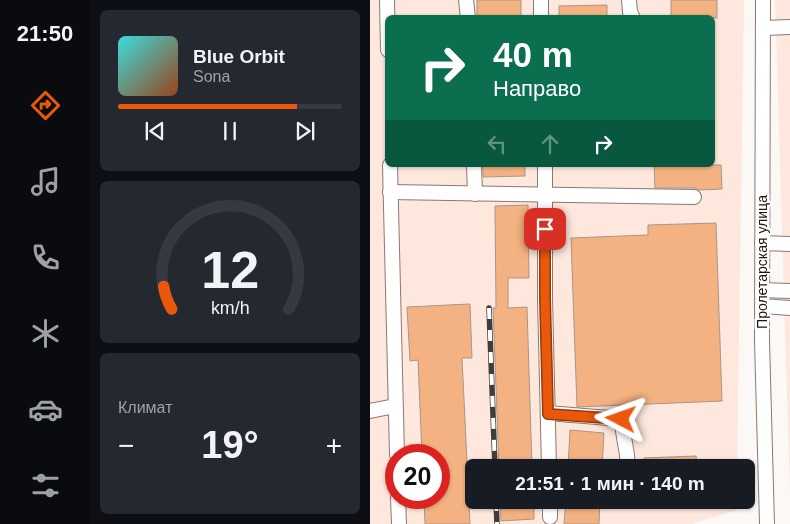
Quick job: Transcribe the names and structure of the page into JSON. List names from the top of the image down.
{
  "streets": {
    "street": ["Пролетарская улица"]
  },
  "page": {
    "tabs": "21:50",
    "turn": ["40 m", "Направо"],
    "song": ["Blue Orbit", "Sona"],
    "tile": "Климат",
    "heat": ["−", "19°", "+"],
    "limit": "20",
    "trip": "21:51 · 1 мин · 140 m",
    "gauge": ["12", "km/h"]
  }
}
